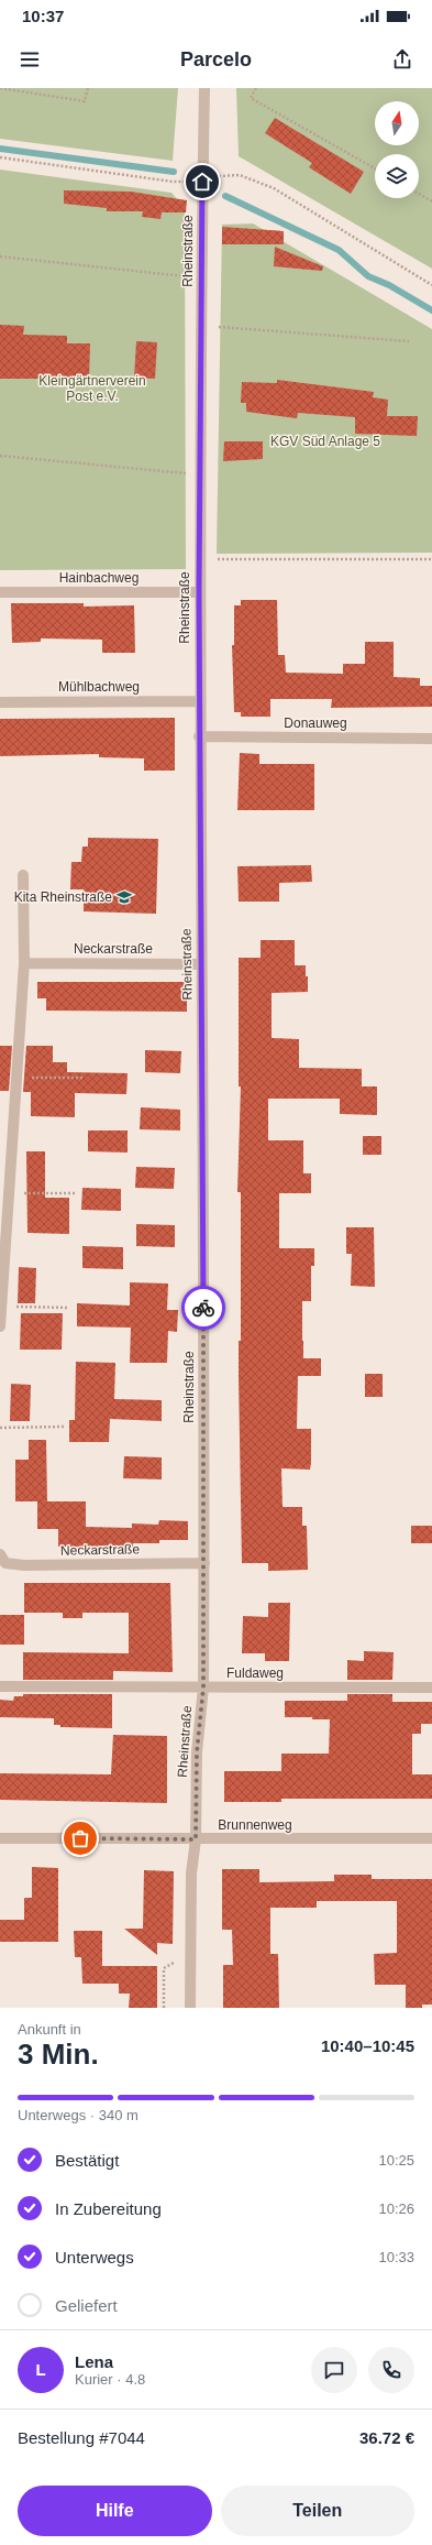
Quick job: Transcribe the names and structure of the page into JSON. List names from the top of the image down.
{
  "streets": {
    "street": [
      "Rheinstraße",
      "Hainbachweg",
      "Mühlbachweg",
      "Donauweg",
      "Neckarstraße",
      "Fuldaweg",
      "Brunnenweg"
    ]
  },
  "crossings": [
    ["Rheinstraße", "Hainbachweg"],
    ["Rheinstraße", "Mühlbachweg"],
    ["Rheinstraße", "Donauweg"],
    ["Rheinstraße", "Neckarstraße"],
    ["Rheinstraße", "Fuldaweg"],
    ["Rheinstraße", "Brunnenweg"]
  ],
  "parks": ["Kleingärtnerverein Post e.V.", "KGV Süd Anlage 5"],
  "places": {
    "school or university": ["Kita Rheinstraße"]
  },
  "north": "top",
  "page": {
    "status": "10:37",
    "header": "Parcelo",
    "heading": ["3 Min.", "Ankunft in", "10:40–10:45"],
    "panel": [
      "Lena",
      "Kurier · 4.8",
      "Bestellung #7044",
      "36.72 €"
    ],
    "bar": "Unterwegs · 340 m",
    "list": [
      ["Bestätigt", "10:25"],
      ["In Zubereitung", "10:26"],
      ["Unterwegs", "10:33"],
      "Geliefert"
    ],
    "round": "L",
    "buttons": ["Hilfe", "Teilen"]
  }
}
